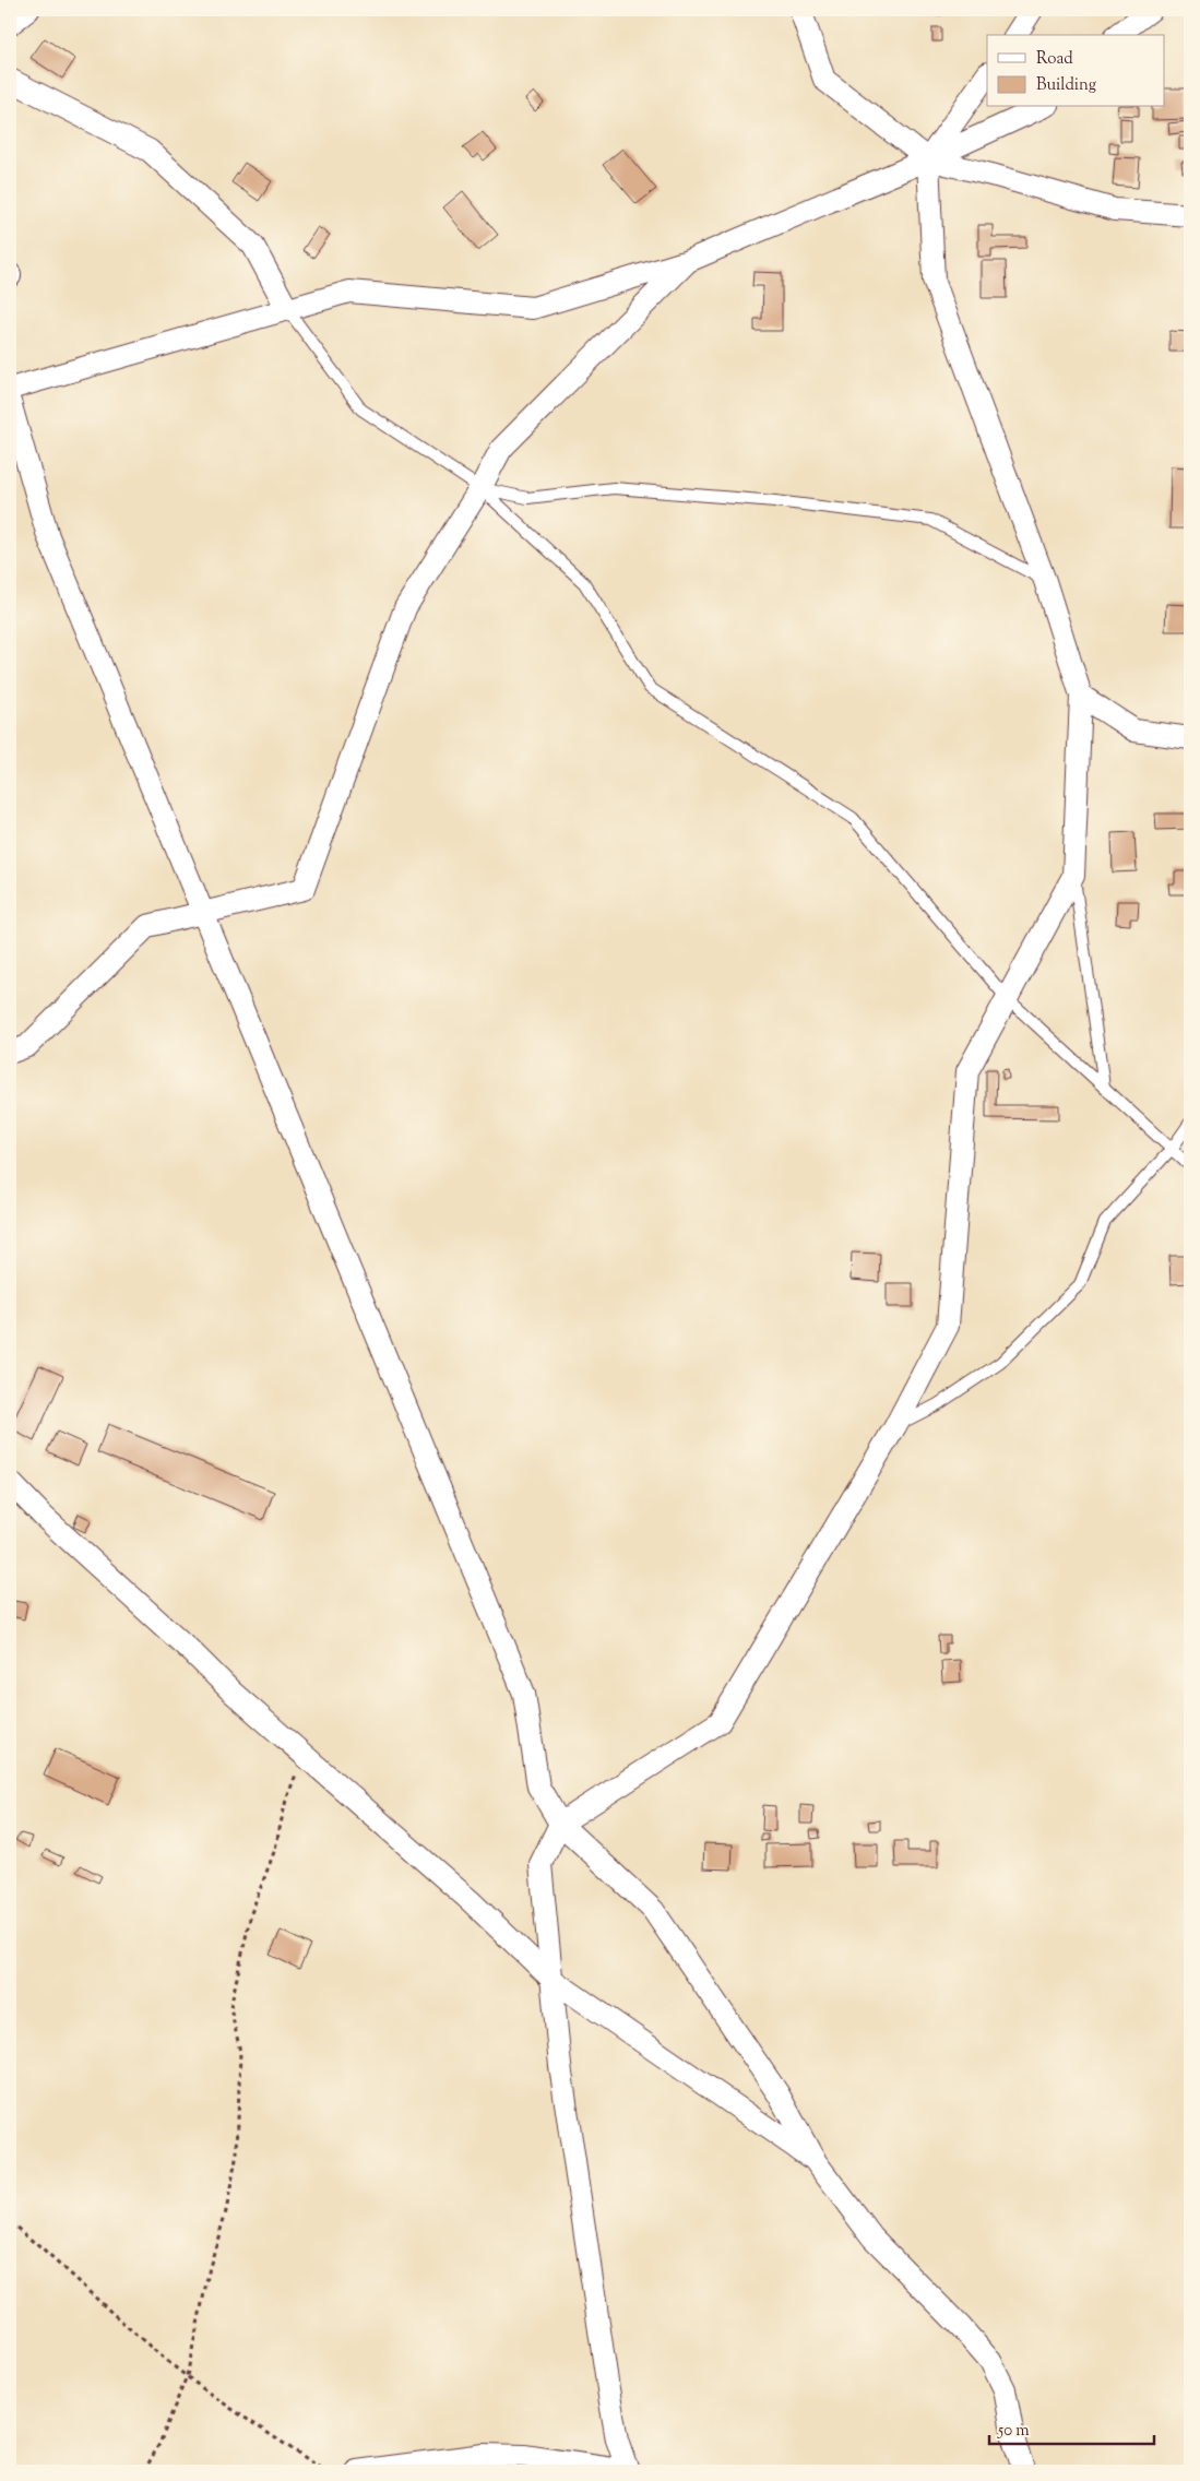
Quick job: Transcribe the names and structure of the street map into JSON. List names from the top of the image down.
{
  "legend": ["Road", "Building"],
  "scale_bar": "50 m"
}
